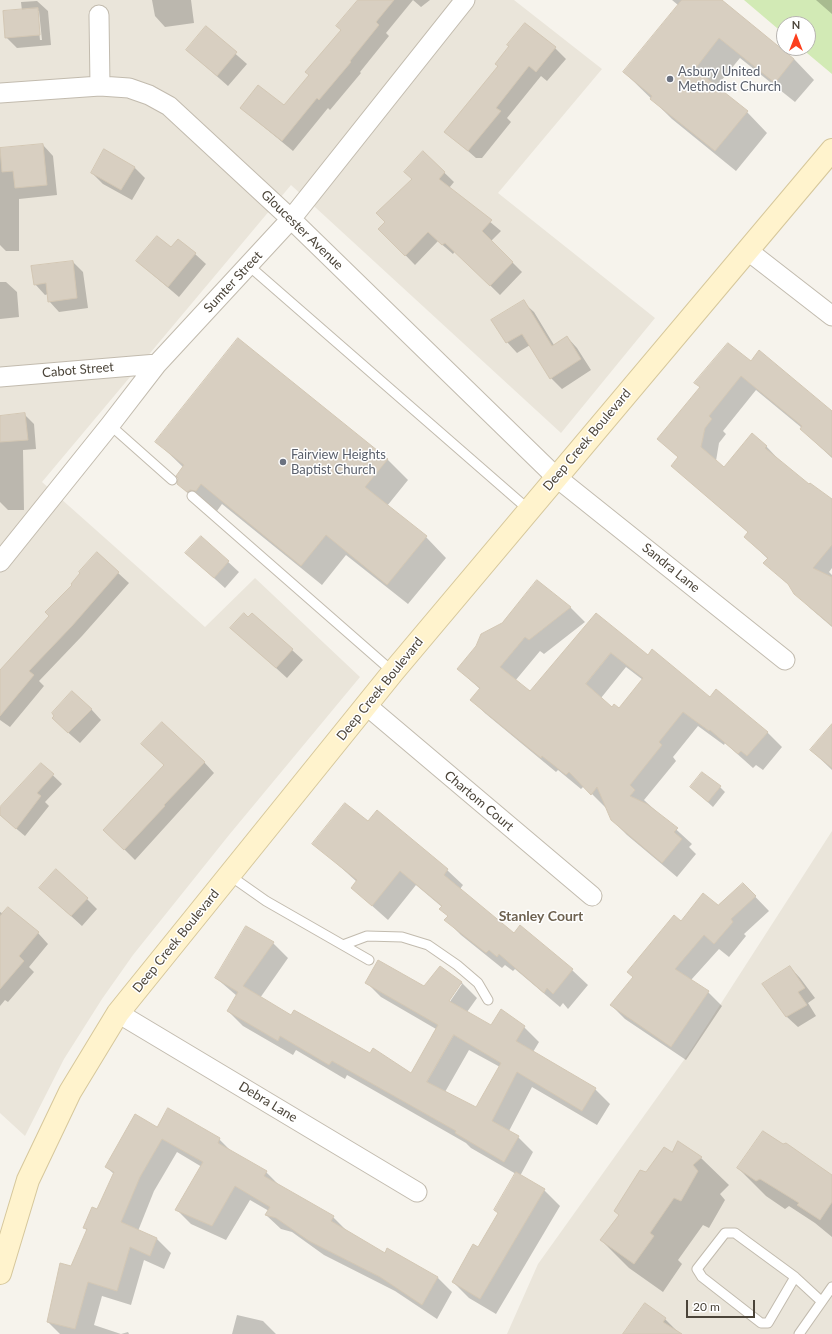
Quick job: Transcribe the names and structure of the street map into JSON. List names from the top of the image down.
{
  "streets": {
    "street": [
      "Gloucester Avenue",
      "Sumter Street",
      "Cabot Street",
      "Deep Creek Boulevard",
      "Sandra Lane",
      "Chartom Court",
      "Debra Lane"
    ]
  },
  "crossings": [
    ["Gloucester Avenue", "Sumter Street"],
    ["Gloucester Avenue", "Deep Creek Boulevard"],
    ["Gloucester Avenue", "Sandra Lane"],
    ["Sumter Street", "Cabot Street"],
    ["Deep Creek Boulevard", "Sandra Lane"],
    ["Deep Creek Boulevard", "Chartom Court"],
    ["Deep Creek Boulevard", "Debra Lane"]
  ],
  "districts": ["Stanley Court"],
  "places": ["Asbury United Methodist Church", "Fairview Heights Baptist Church"],
  "scale_bar": "20 m",
  "north": "top"
}
